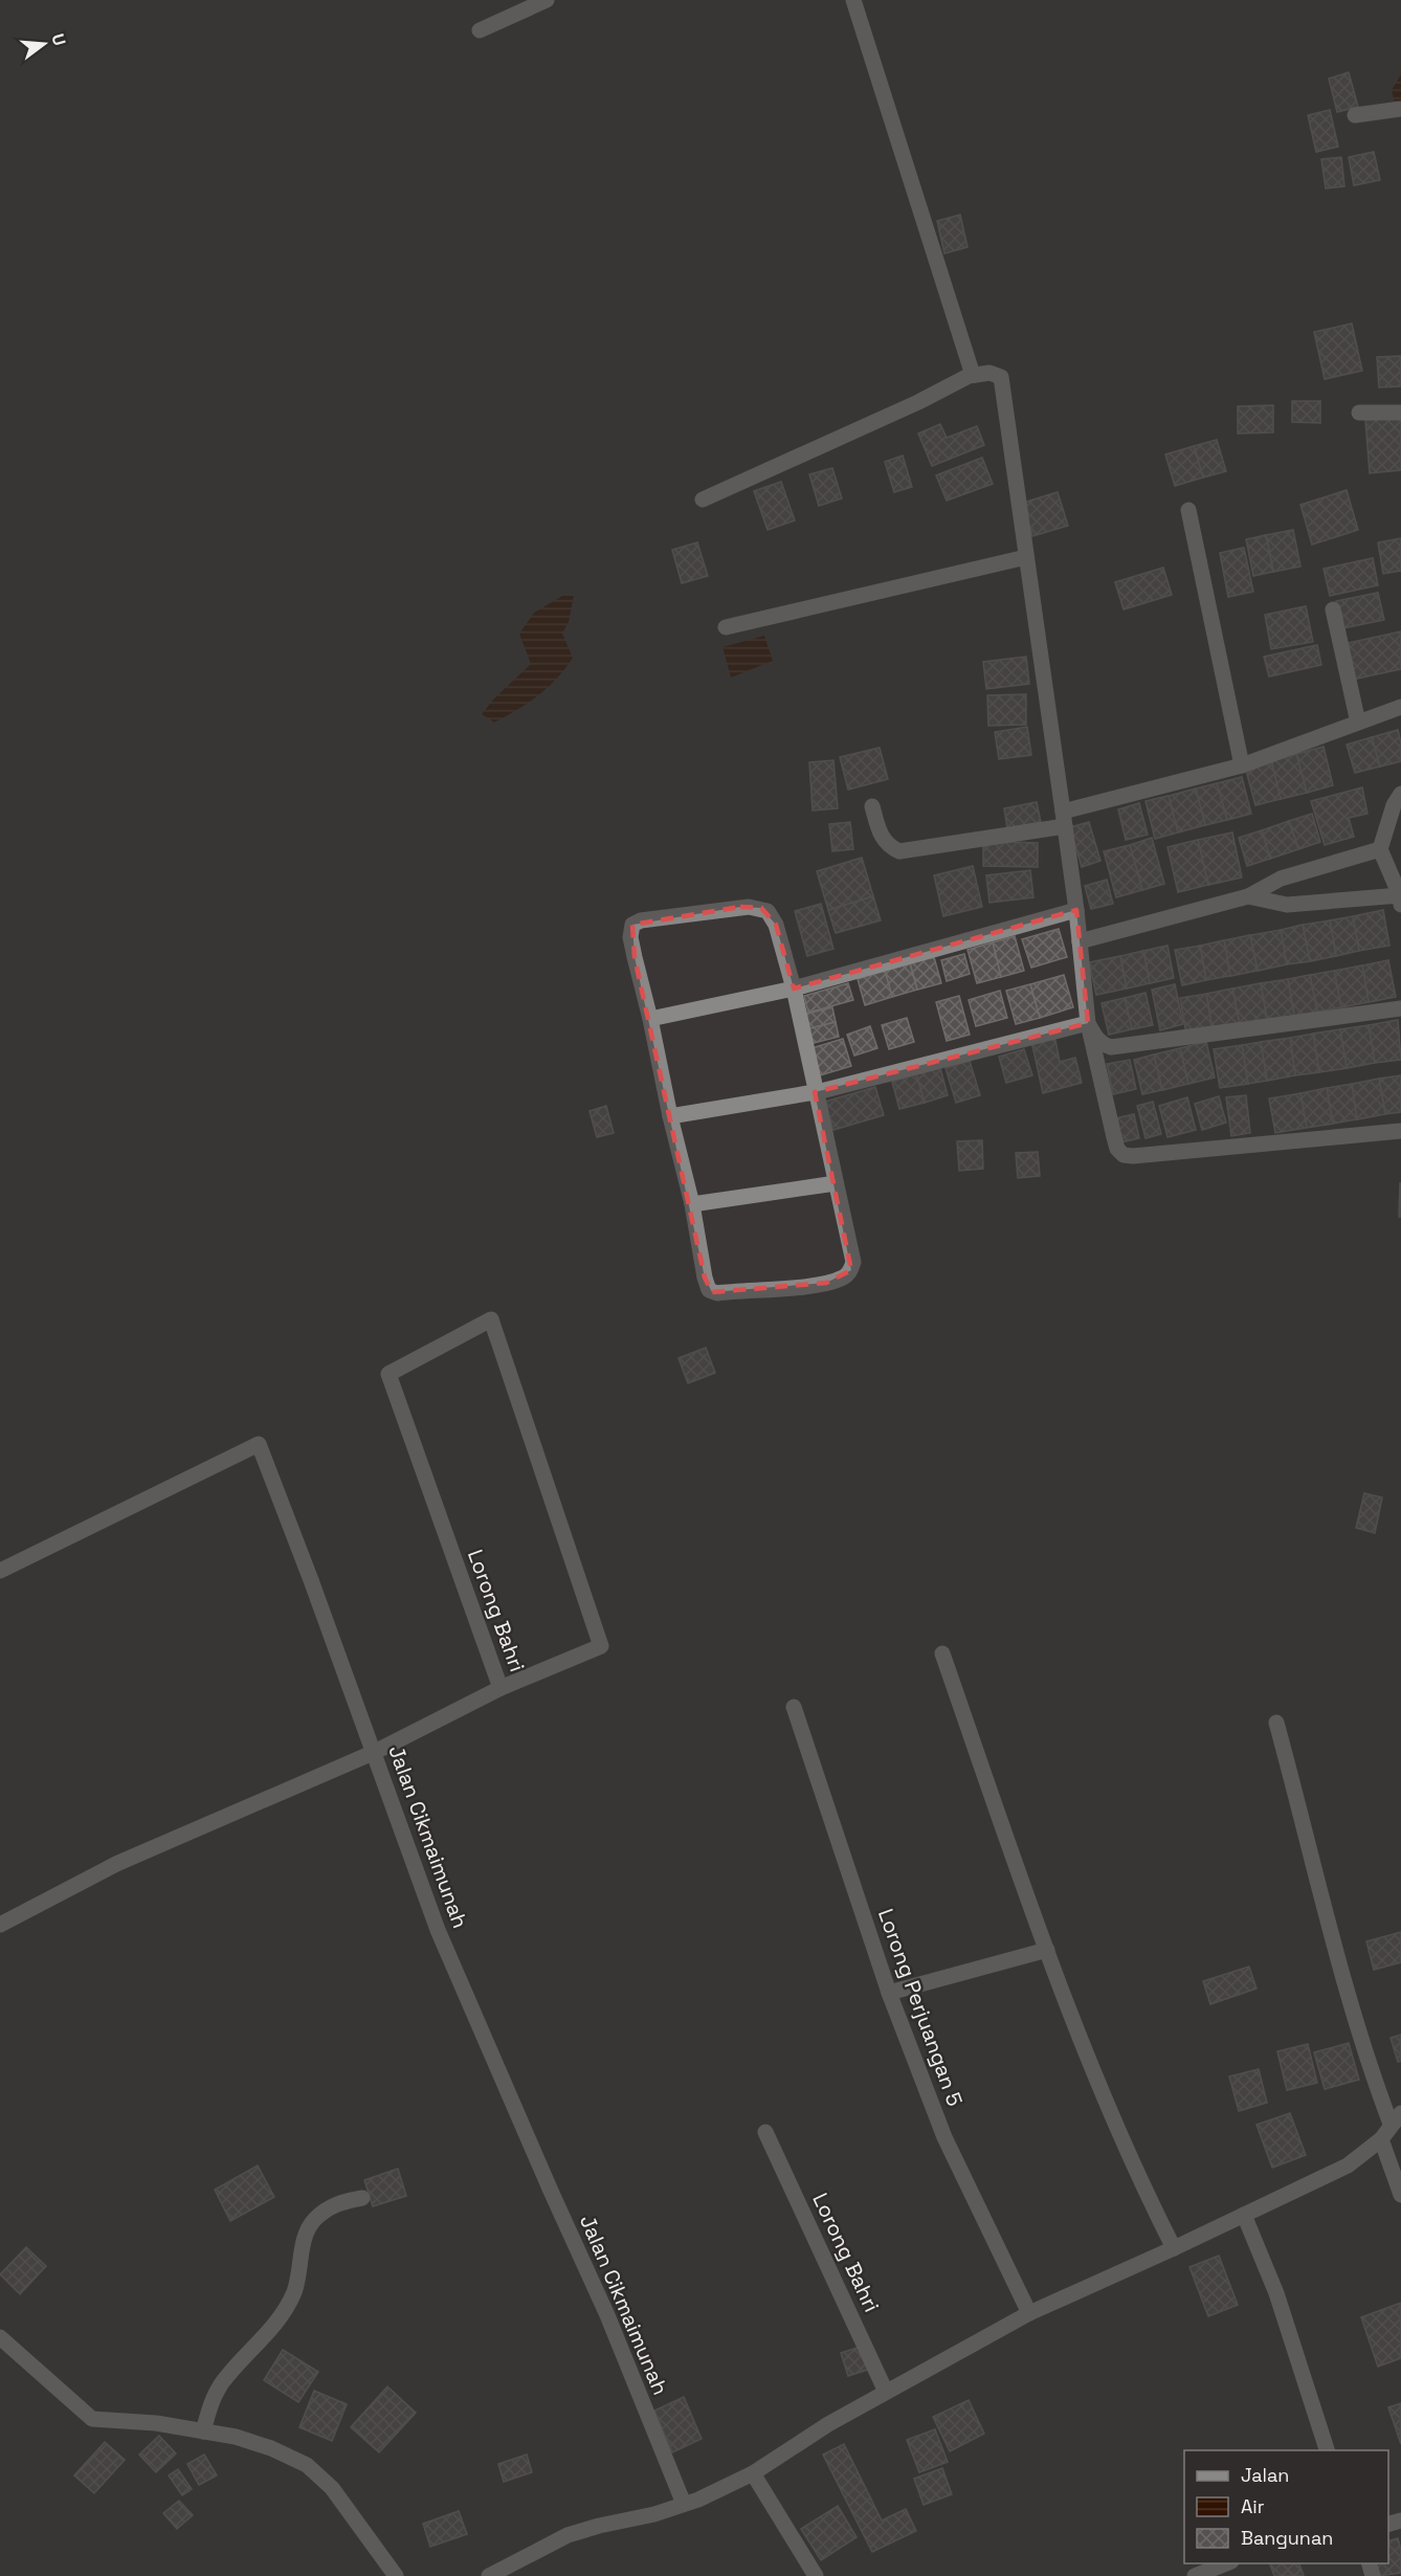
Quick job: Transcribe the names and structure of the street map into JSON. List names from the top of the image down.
{
  "streets": {
    "street": ["Lorong Bahri", "Jalan Cikmaimunah", "Lorong Perjuangan 5"]
  },
  "legend": ["Jalan", "Air", "Bangunan"],
  "north": "right"
}
